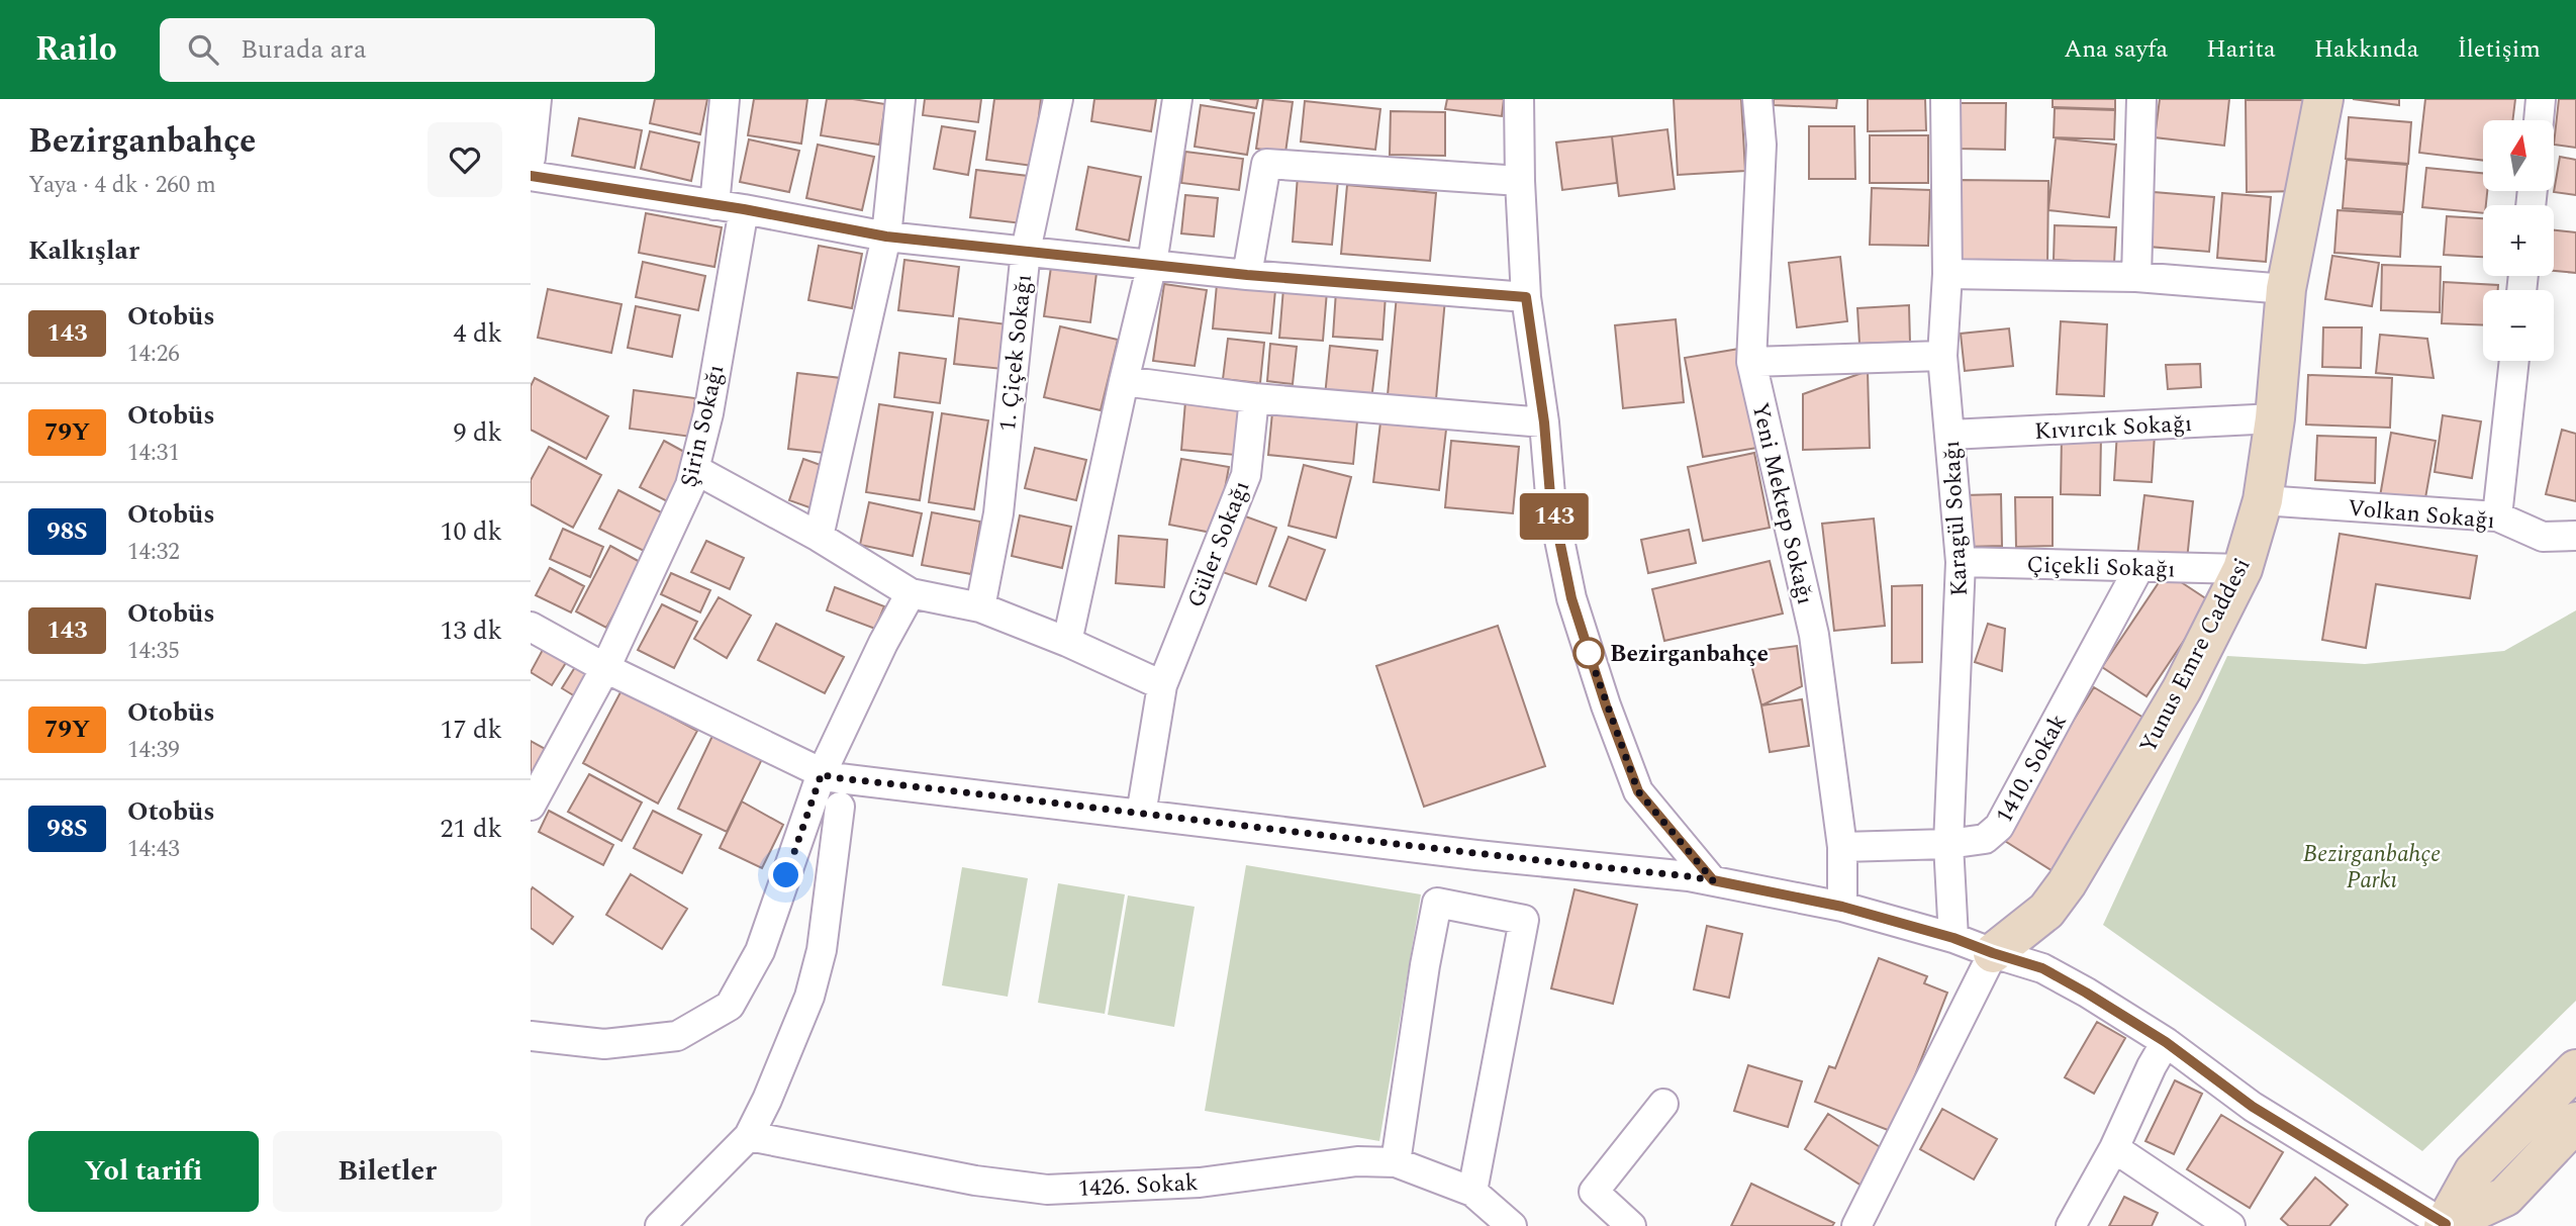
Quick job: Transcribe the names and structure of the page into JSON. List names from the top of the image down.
{
  "streets": {
    "street": [
      "1. Çiçek Sokağı",
      "Şirin Sokağı",
      "Kıvırcık Sokağı",
      "Yeni Mektep Sokağı",
      "Volkan Sokağı",
      "Karagül Sokağı",
      "Güler Sokağı",
      "Çiçekli Sokağı",
      "Yunus Emre Caddesi",
      "1410. Sokak",
      "1426. Sokak"
    ]
  },
  "crossings": [
    ["Kıvırcık Sokağı", "Karagül Sokağı"],
    ["Kıvırcık Sokağı", "Yunus Emre Caddesi"],
    ["Yeni Mektep Sokağı", "1410. Sokak"],
    ["Volkan Sokağı", "Yunus Emre Caddesi"],
    ["Karagül Sokağı", "Çiçekli Sokağı"],
    ["Karagül Sokağı", "1410. Sokak"],
    ["Çiçekli Sokağı", "Yunus Emre Caddesi"],
    ["Çiçekli Sokağı", "1410. Sokak"]
  ],
  "parks": ["Bezirganbahçe Parkı"],
  "places": ["Bezirganbahçe"],
  "lines": ["bus line 143"],
  "north": "top",
  "page": {
    "header": "Railo",
    "search": "Burada ara",
    "nav": [
      "Ana sayfa",
      "Harita",
      "Hakkında",
      "İletişim"
    ],
    "heading": [
      ["Bezirganbahçe", "Yaya · 4 dk · 260 m"],
      "Kalkışlar"
    ],
    "on_map": "143",
    "map_buttons": ["+", "−"],
    "list": [
      {
        "mark": "143",
        "name": "Otobüs",
        "note": "14:26",
        "value": "4 dk"
      },
      {
        "mark": "79Y",
        "name": "Otobüs",
        "note": "14:31",
        "value": "9 dk"
      },
      {
        "mark": "98S",
        "name": "Otobüs",
        "note": "14:32",
        "value": "10 dk"
      },
      {
        "mark": "143",
        "name": "Otobüs",
        "note": "14:35",
        "value": "13 dk"
      },
      {
        "mark": "79Y",
        "name": "Otobüs",
        "note": "14:39",
        "value": "17 dk"
      },
      {
        "mark": "98S",
        "name": "Otobüs",
        "note": "14:43",
        "value": "21 dk"
      }
    ],
    "buttons": ["Yol tarifi", "Biletler"]
  }
}
